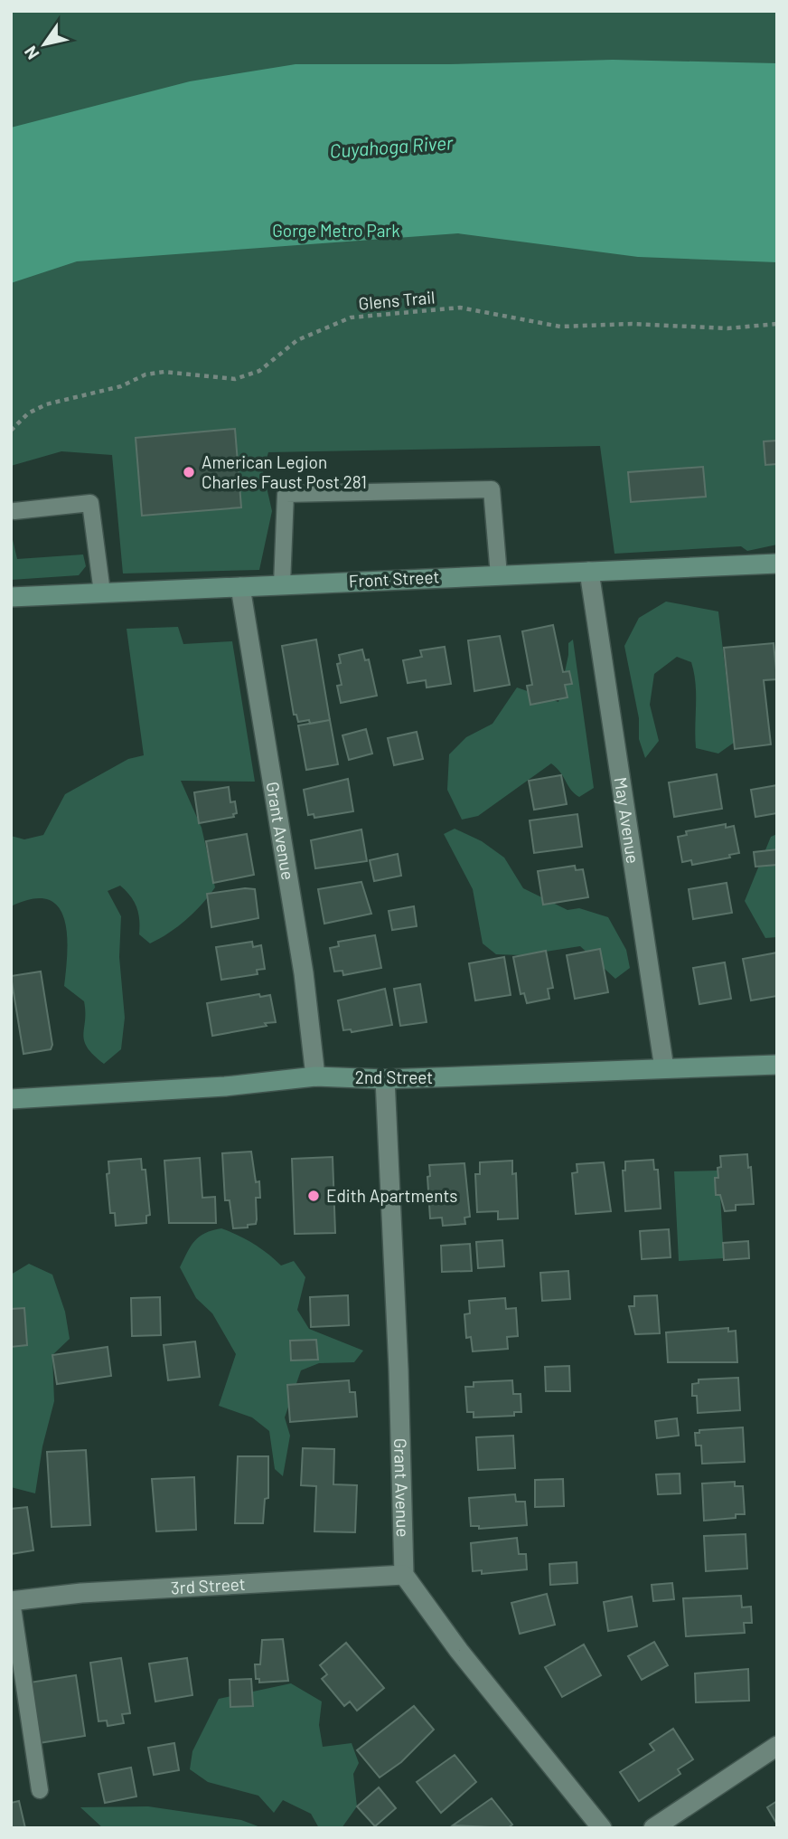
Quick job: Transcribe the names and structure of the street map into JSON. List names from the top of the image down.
{
  "streets": {
    "street": [
      "Front Street",
      "May Avenue",
      "Grant Avenue",
      "2nd Street",
      "3rd Street"
    ],
    "path": ["Glens Trail"]
  },
  "crossings": [
    ["Front Street", "May Avenue"],
    ["Front Street", "Grant Avenue"],
    ["May Avenue", "2nd Street"],
    ["Grant Avenue", "2nd Street"],
    ["Grant Avenue", "3rd Street"]
  ],
  "water": ["Cuyahoga River"],
  "parks": ["Gorge Metro Park"],
  "places": ["American Legion Charles Faust Post 281", "Edith Apartments"],
  "north": "bottom left"
}
